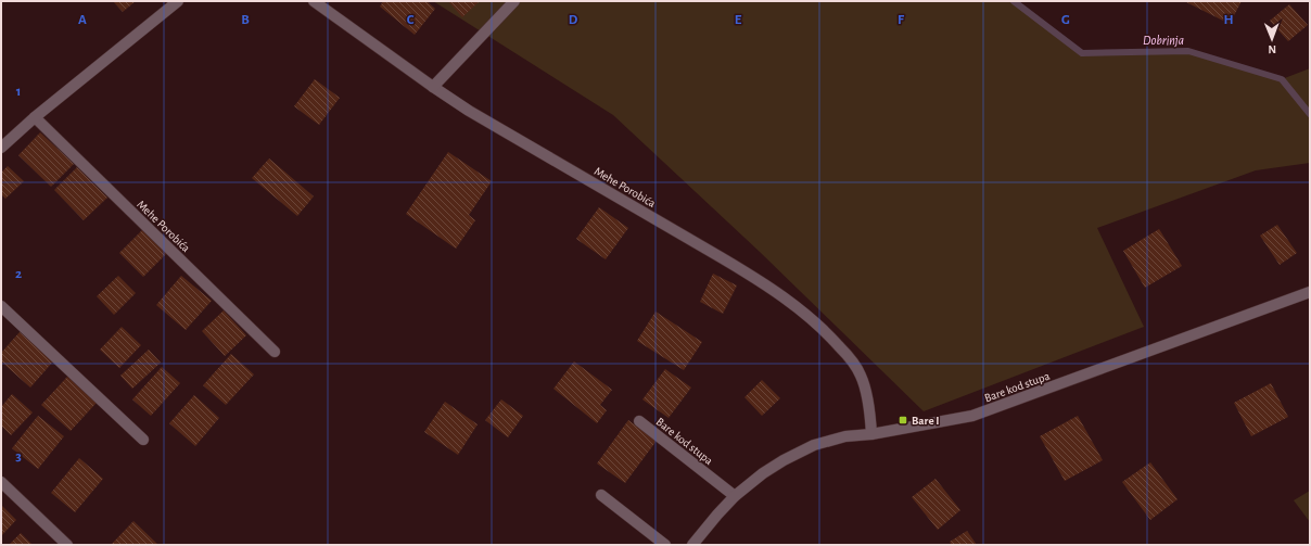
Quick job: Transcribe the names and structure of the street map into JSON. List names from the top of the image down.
{
  "streets": {
    "street": ["Mehe Porobića", "Bare kod stupa"]
  },
  "crossings": [
    ["Mehe Porobića", "Bare kod stupa"]
  ],
  "water": ["Dobrinja"],
  "places": {
    "transit": ["Bare I"]
  },
  "north": "bottom",
  "grid": {
    "columns": [
      "A",
      "B",
      "C",
      "D",
      "E",
      "F",
      "G",
      "H"
    ],
    "rows": ["1", "2", "3"]
  }
}
